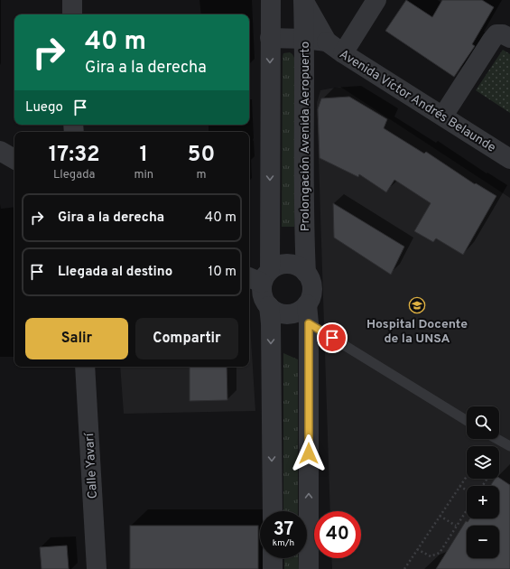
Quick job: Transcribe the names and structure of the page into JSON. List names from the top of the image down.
{
  "streets": {
    "street": ["Avenida Víctor Andrés Belaunde", "Prolongación Avenida Aeropuerto", "Calle Yavarí"]
  },
  "crossings": [
    ["Avenida Víctor Andrés Belaunde", "Prolongación Avenida Aeropuerto"]
  ],
  "places": {
    "school or university": ["Hospital Docente de la UNSA"]
  },
  "page": {
    "turn": ["40 m", "Gira a la derecha"],
    "then": "Luego",
    "eta": [
      "17:32",
      "Llegada",
      "1",
      "min",
      "50",
      "m"
    ],
    "list": [
      {
        "name": "Gira a la derecha",
        "value": "40 m"
      },
      {
        "name": "Llegada al destino",
        "value": "10 m"
      }
    ],
    "buttons": ["Salir", "Compartir"],
    "map_buttons": ["+", "−"],
    "speed": "37 km/h",
    "limit": "40"
  }
}
